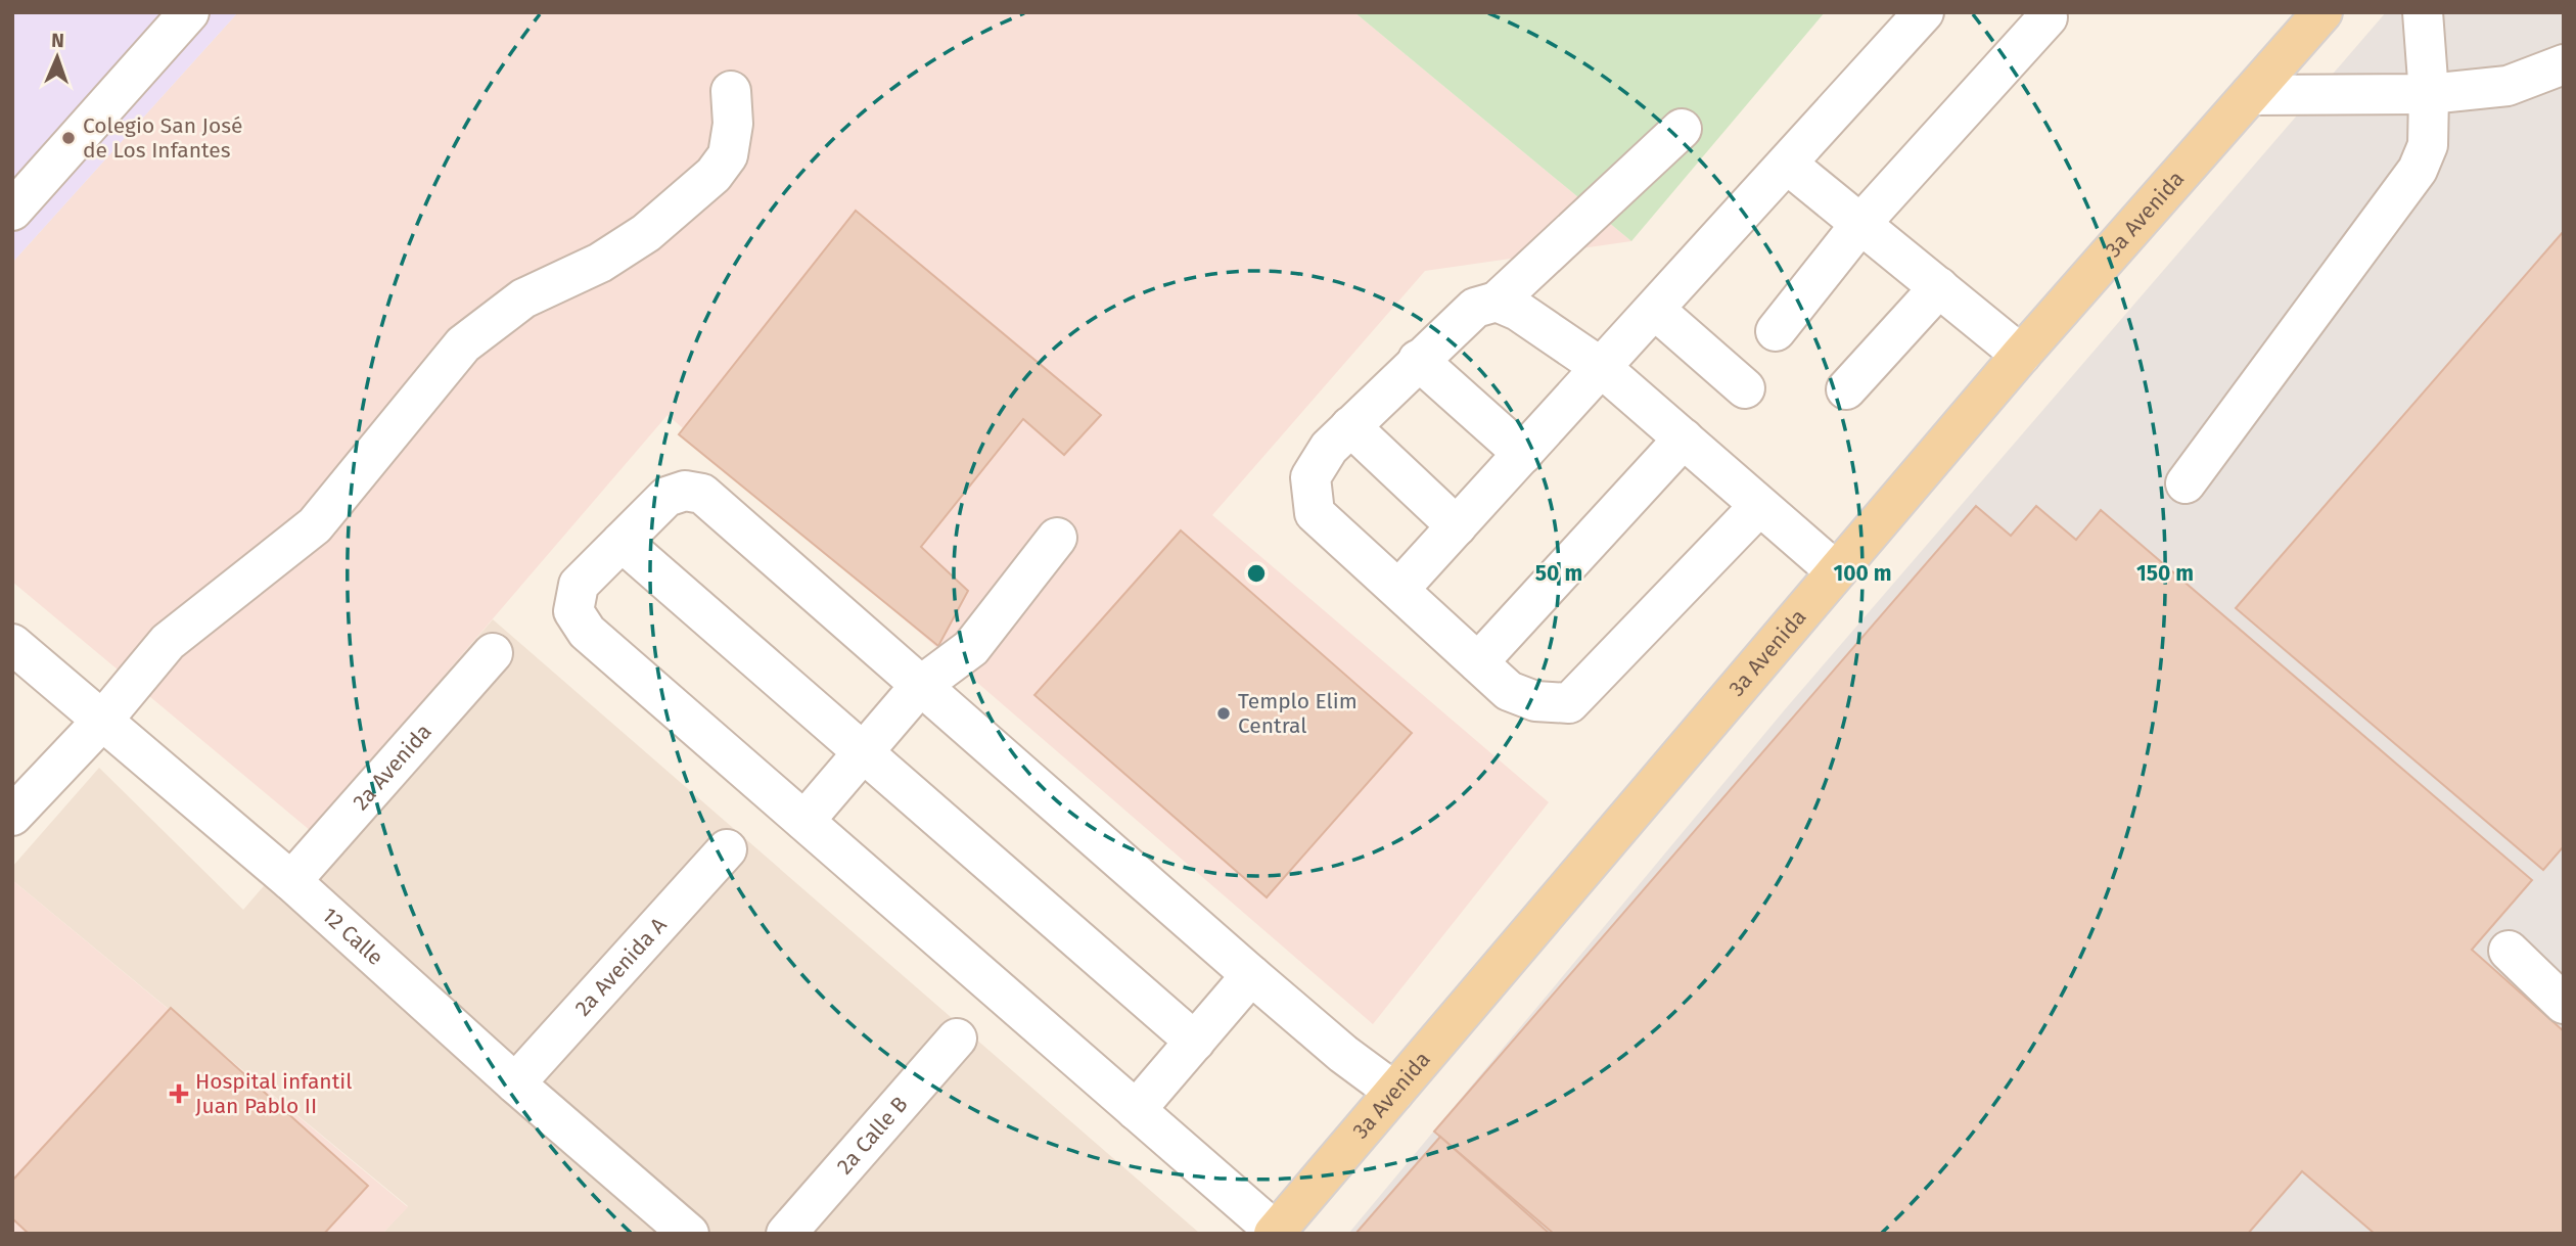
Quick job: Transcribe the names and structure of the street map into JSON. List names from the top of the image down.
{
  "streets": {
    "main road": ["3a Avenida"],
    "street": [
      "2a Avenida",
      "12 Calle",
      "2a Avenida A",
      "2a Calle B"
    ]
  },
  "crossings": [
    ["2a Avenida", "12 Calle"],
    ["12 Calle", "2a Avenida A"]
  ],
  "places": {
    "other": ["Colegio San José de Los Infantes", "Templo Elim Central"],
    "health": ["Hospital infantil Juan Pablo II"]
  },
  "north": "top",
  "rings": ["50 m", "100 m", "150 m"]
}
